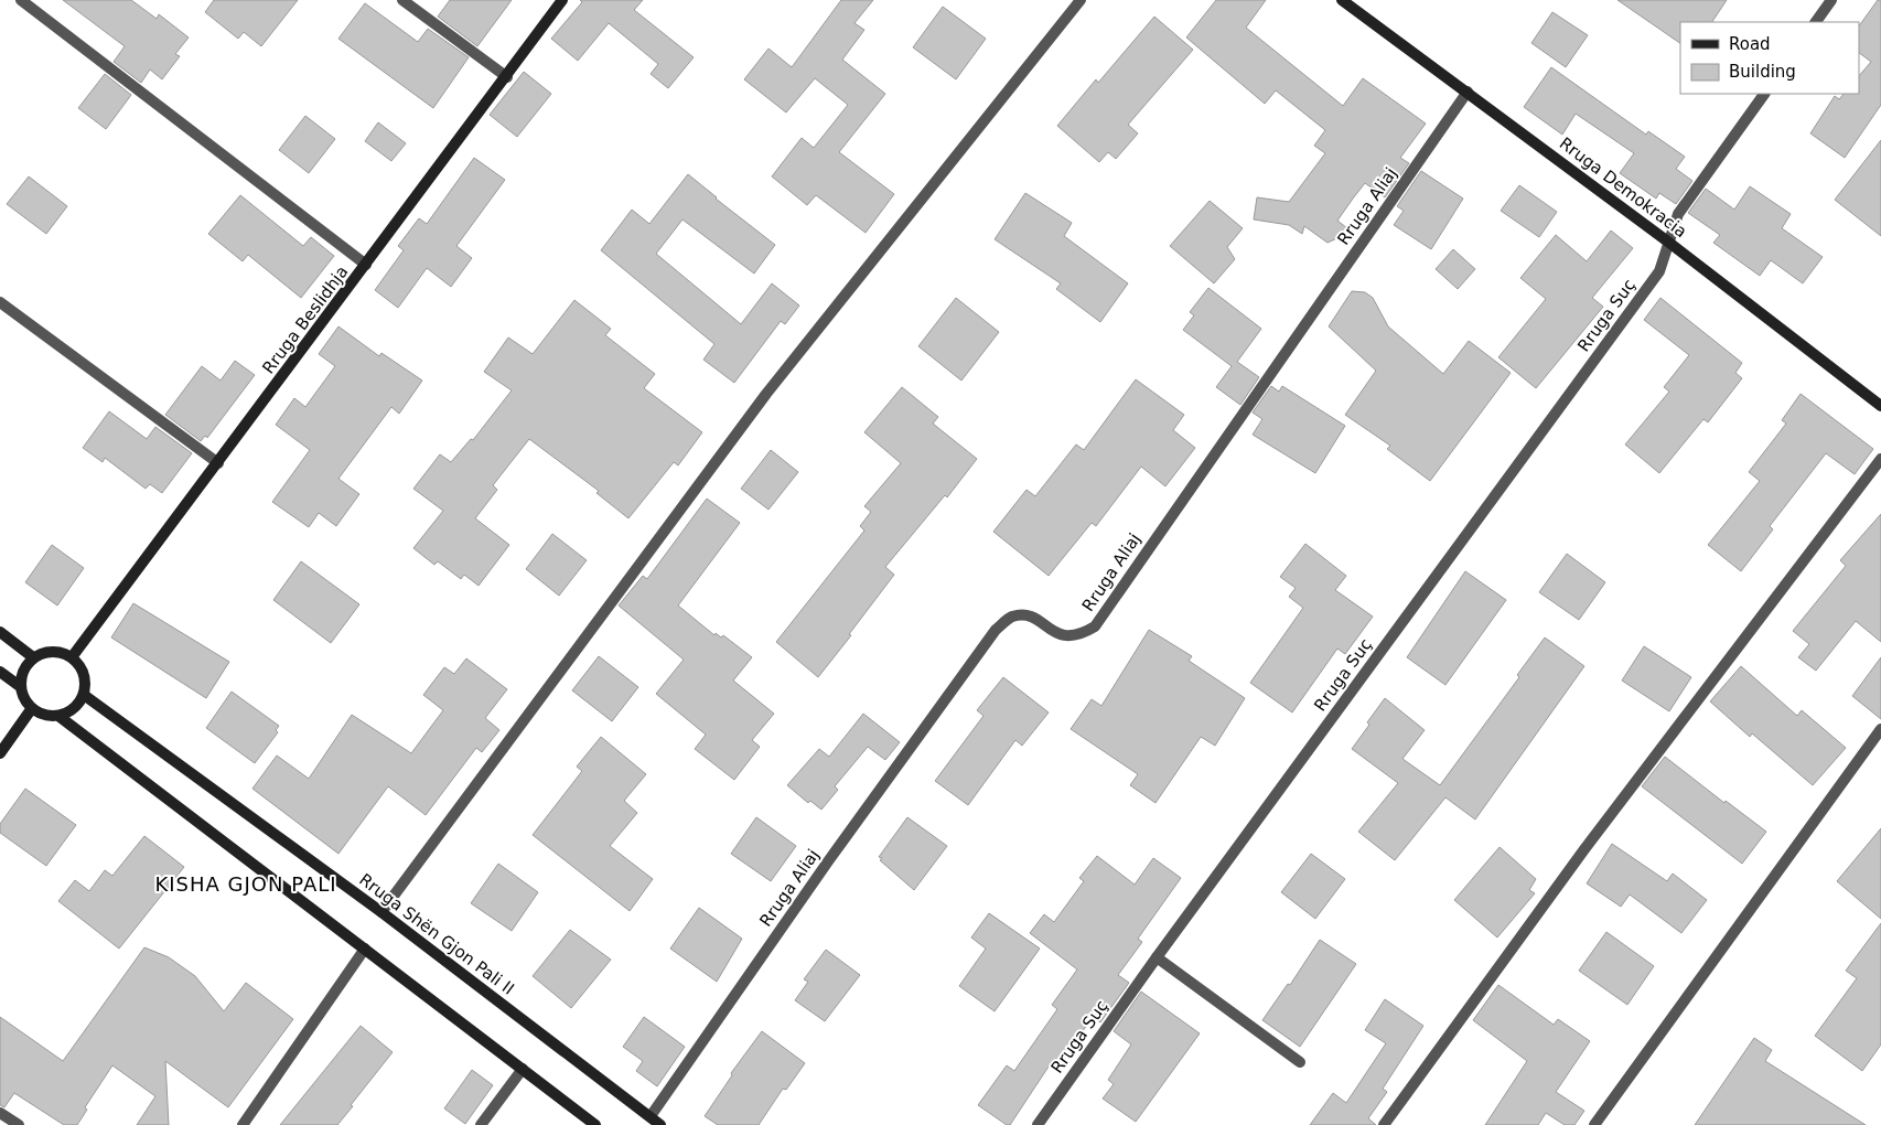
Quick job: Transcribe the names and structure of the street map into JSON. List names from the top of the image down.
{
  "streets": {
    "street": [
      "Rruga Demokracia",
      "Rruga Aliaj",
      "Rruga Suç",
      "Rruga Beslidhja",
      "Rruga Shën Gjon Pali II"
    ]
  },
  "crossings": [
    ["Rruga Demokracia", "Rruga Aliaj"],
    ["Rruga Demokracia", "Rruga Suç"],
    ["Rruga Aliaj", "Rruga Shën Gjon Pali II"],
    ["Rruga Beslidhja", "Rruga Shën Gjon Pali II"]
  ],
  "districts": ["KISHA GJON PALI"],
  "legend": ["Road", "Building"]
}
